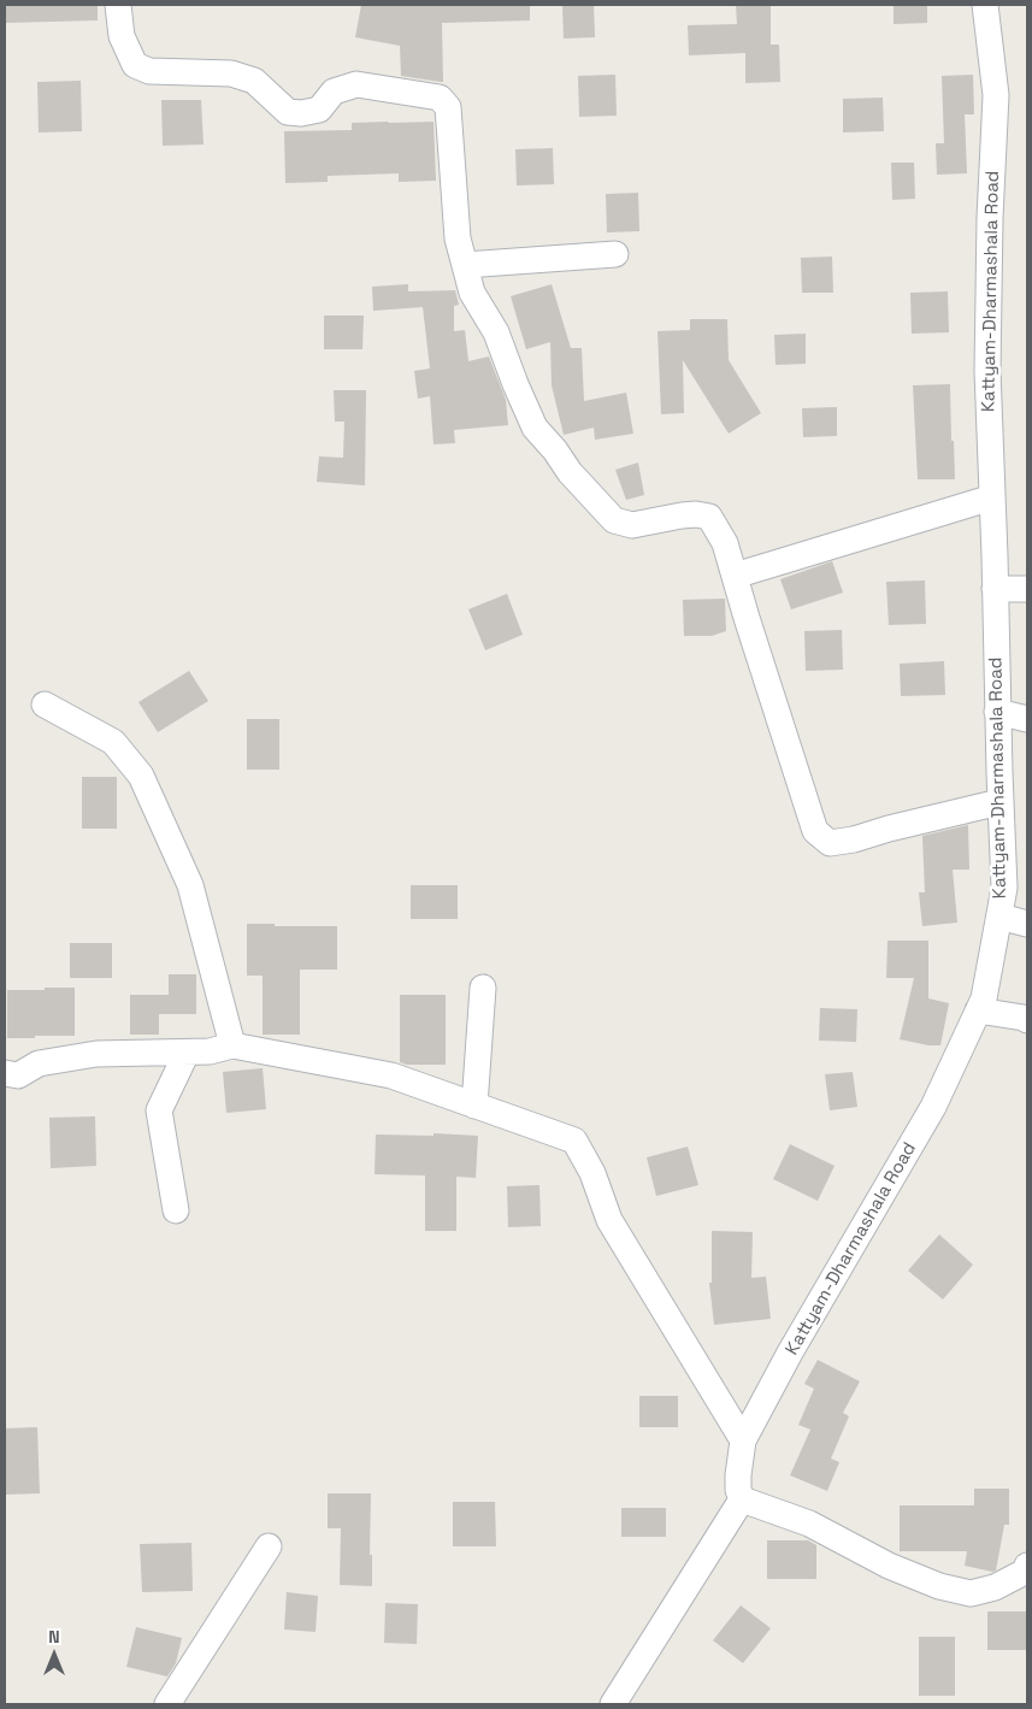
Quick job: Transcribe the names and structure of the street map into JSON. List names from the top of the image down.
{
  "streets": {
    "street": ["Kattyam-Dharmashala Road"]
  },
  "north": "top"
}
